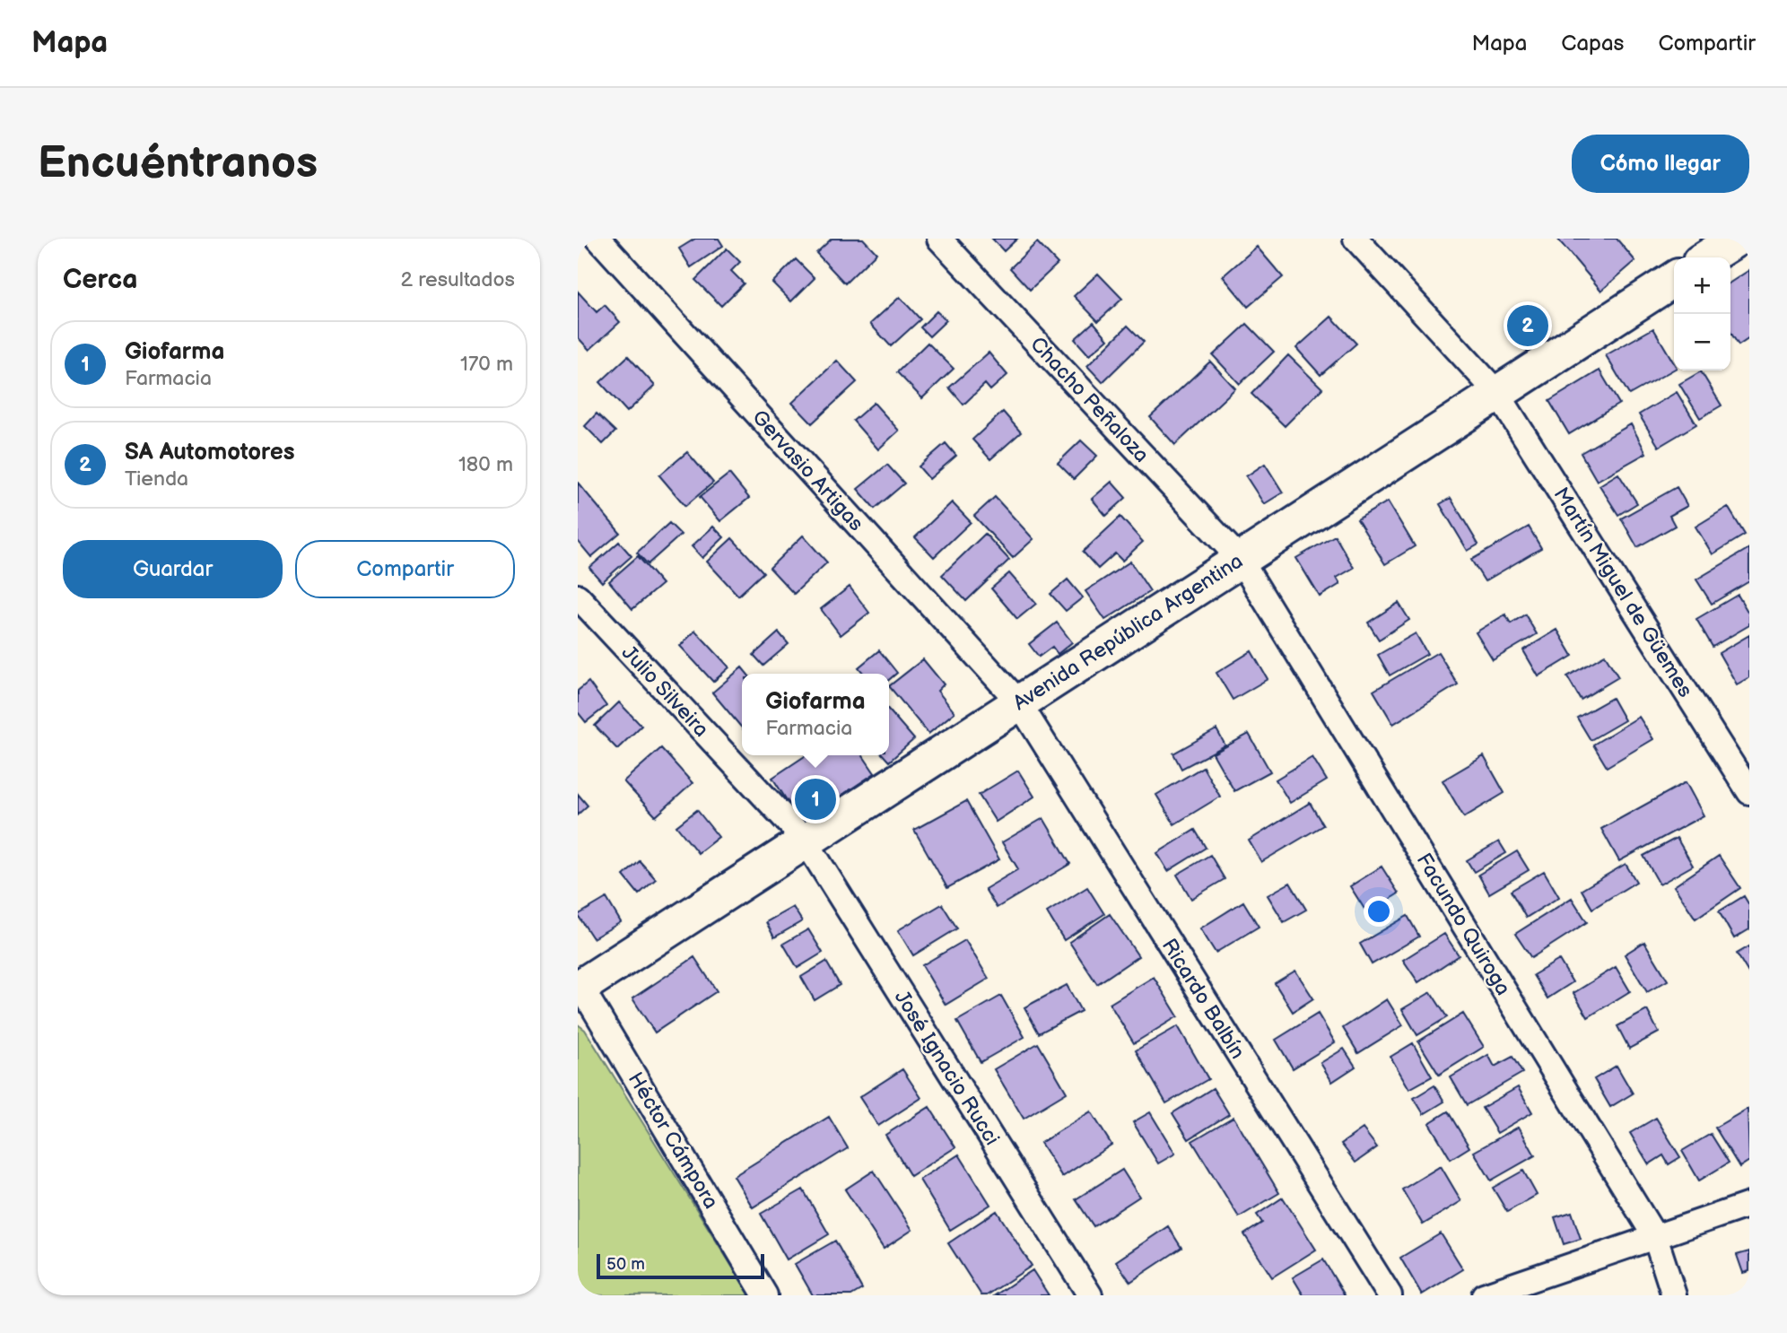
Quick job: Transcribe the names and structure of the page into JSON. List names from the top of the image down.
{
  "streets": {
    "main road": ["Avenida República Argentina"],
    "street": [
      "Chacho Peñaloza",
      "Gervasio Artigas",
      "Martín Miguel de Güemes",
      "Julio Silveira",
      "Facundo Quiroga",
      "Ricardo Balbín",
      "José Ignacio Rucci",
      "Héctor Cámpora"
    ]
  },
  "crossings": [
    ["Chacho Peñaloza", "Avenida República Argentina"],
    ["Chacho Peñaloza", "Facundo Quiroga"],
    ["Gervasio Artigas", "Avenida República Argentina"],
    ["Gervasio Artigas", "Ricardo Balbín"],
    ["Martín Miguel de Güemes", "Avenida República Argentina"],
    ["Avenida República Argentina", "Julio Silveira"],
    ["Avenida República Argentina", "Facundo Quiroga"],
    ["Avenida República Argentina", "Ricardo Balbín"],
    ["Avenida República Argentina", "José Ignacio Rucci"],
    ["Avenida República Argentina", "Héctor Cámpora"],
    ["Julio Silveira", "José Ignacio Rucci"]
  ],
  "scale_bar": "50 m",
  "page": {
    "header": "Mapa",
    "nav": ["Mapa", "Capas", "Compartir"],
    "buttons": [
      "Cómo llegar",
      ["Guardar", "Compartir"]
    ],
    "title": "Encuéntranos",
    "heading": ["Cerca", "2 resultados"],
    "map_buttons": ["+", "−"],
    "pins": ["2", "1"],
    "list": [
      {
        "mark": "1",
        "name": "Giofarma",
        "note": "Farmacia",
        "value": "170 m"
      },
      {
        "mark": "2",
        "name": "SA Automotores",
        "note": "Tienda",
        "value": "180 m"
      }
    ],
    "popup": ["Giofarma", "Farmacia"],
    "scale": "50 m"
  }
}
